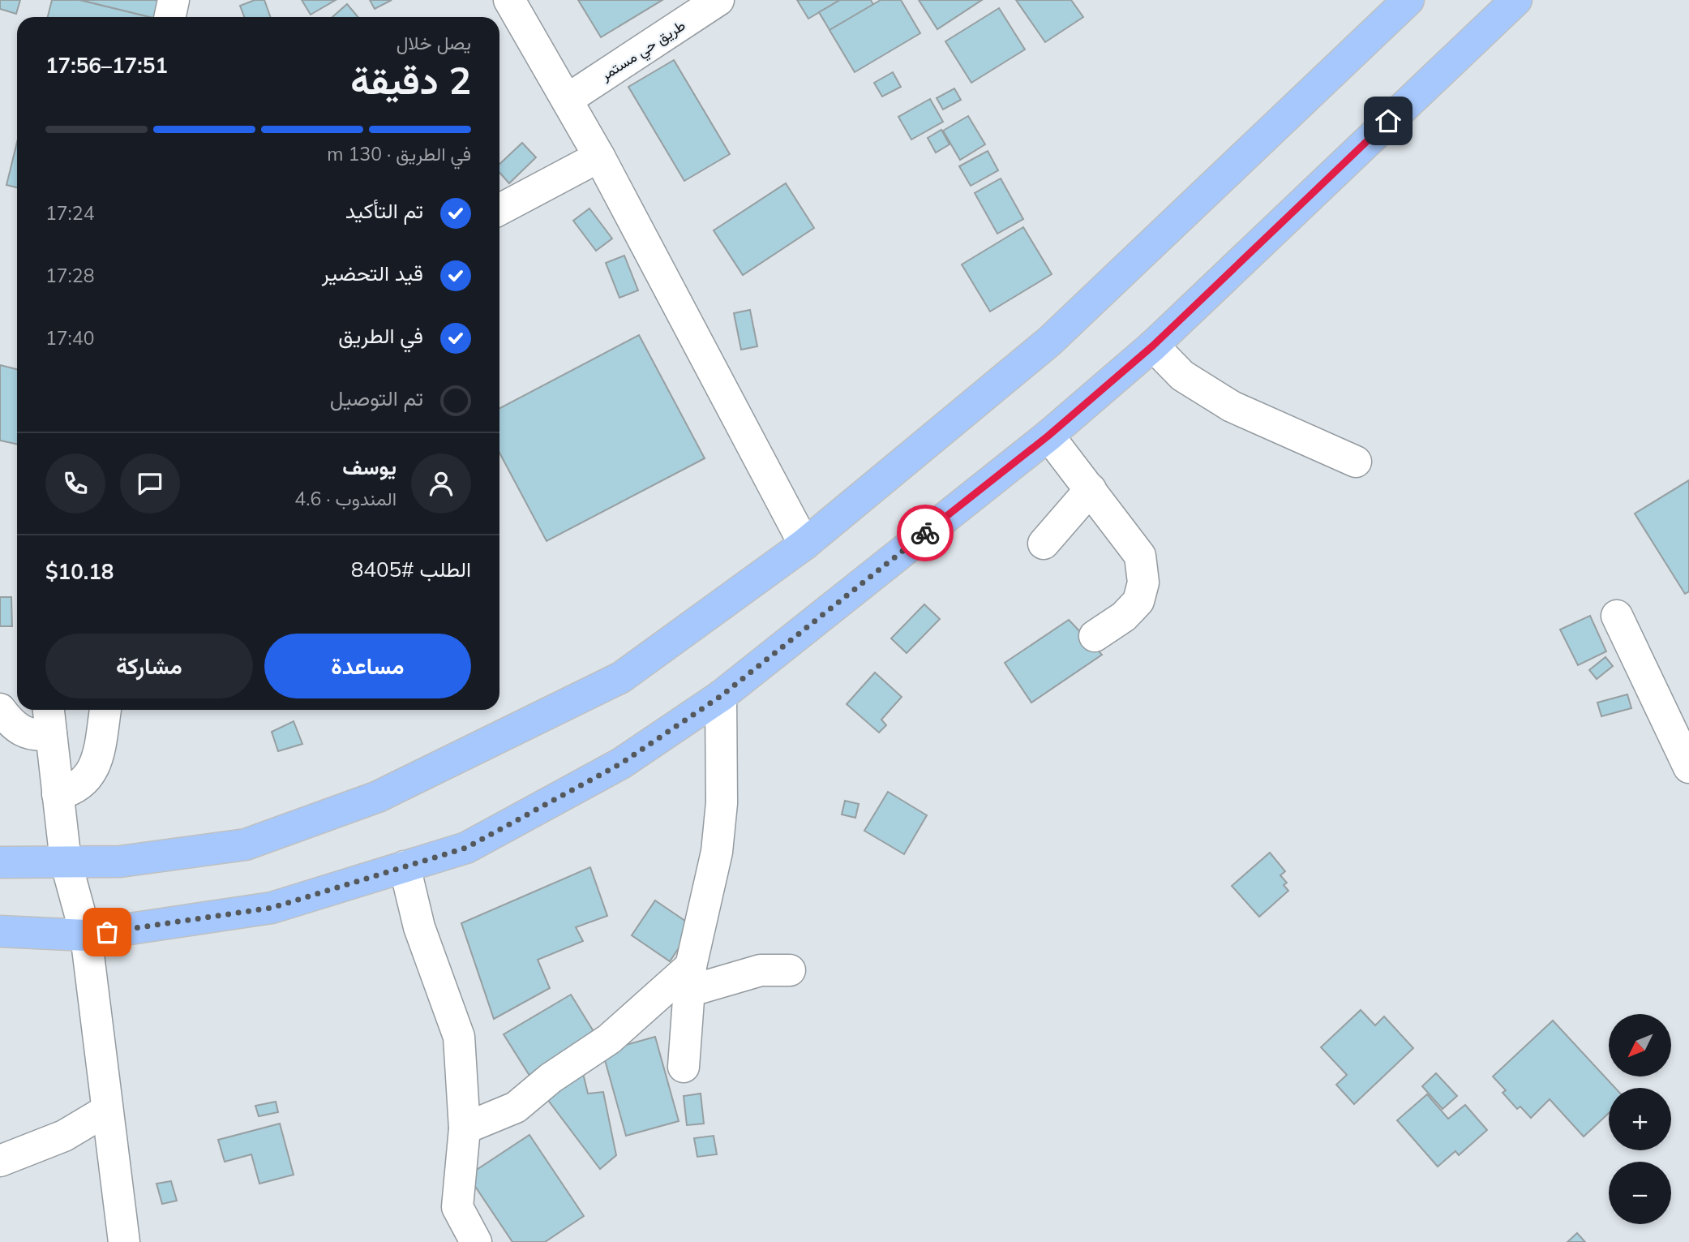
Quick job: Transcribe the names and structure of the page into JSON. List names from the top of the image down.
{
  "streets": {
    "street": ["طريق حي مستمر"]
  },
  "north": "bottom left",
  "page": {
    "heading": ["2 دقيقة", "يصل خلال", "17:51–17:56"],
    "panel": [
      "يوسف",
      "المندوب · 4.6",
      "الطلب #8405",
      "$10.18"
    ],
    "bar": "في الطريق · 130 m",
    "list": [
      ["تم التأكيد", "17:24"],
      ["قيد التحضير", "17:28"],
      ["في الطريق", "17:40"],
      "تم التوصيل"
    ],
    "buttons": ["مساعدة", "مشاركة"],
    "map_buttons": ["+", "−"]
  }
}
